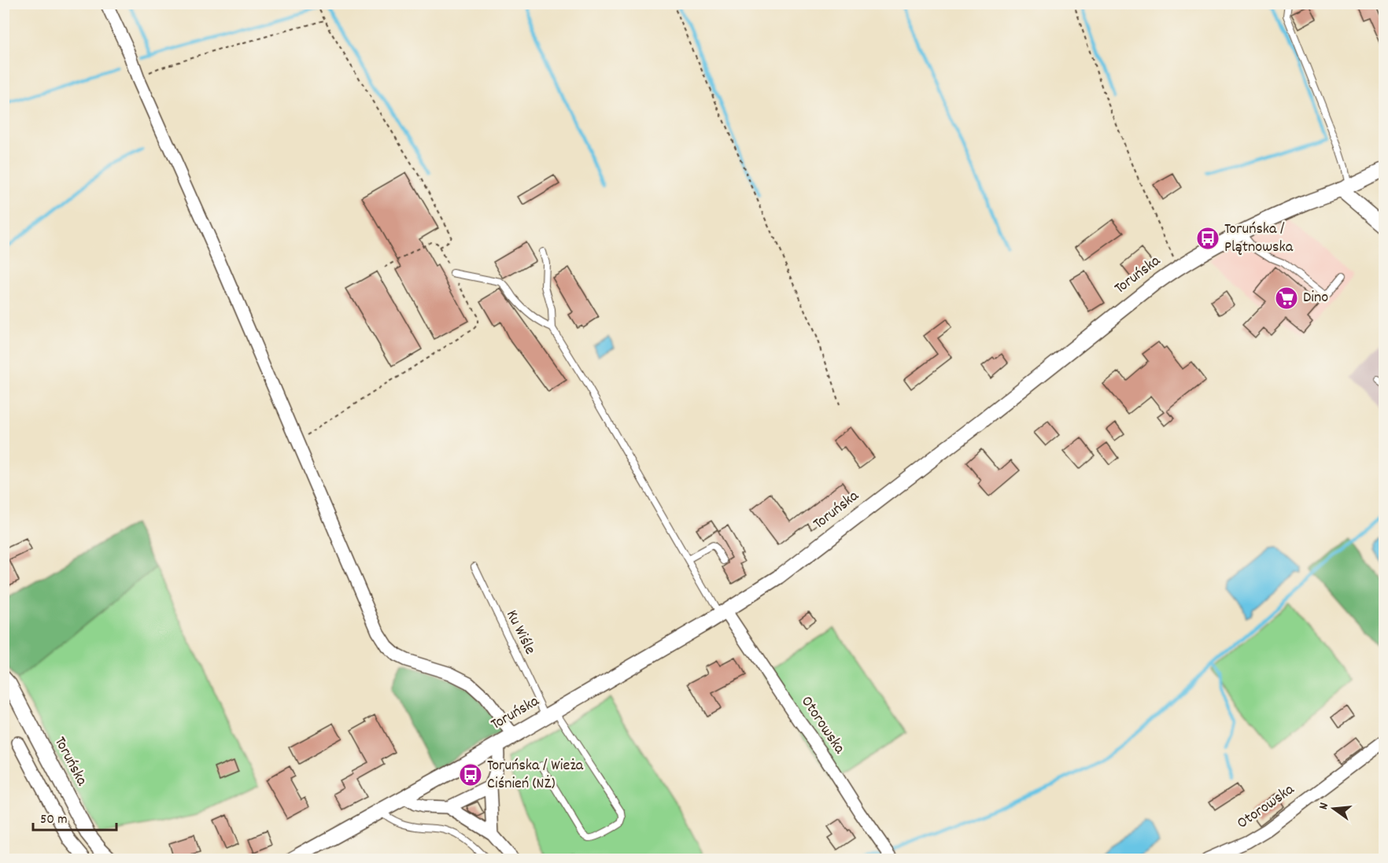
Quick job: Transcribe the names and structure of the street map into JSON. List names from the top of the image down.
{
  "streets": {
    "street": ["Toruńska", "Otorowska"],
    "lane": ["Ku Wiśle"]
  },
  "crossings": [
    ["Toruńska", "Ku Wiśle"],
    ["Toruńska", "Otorowska"]
  ],
  "places": {
    "bus stop": ["Toruńska / Plątnowska", "Toruńska / Wieża Ciśnień (NŻ)"],
    "supermarket": ["Dino"]
  },
  "scale_bar": "50 m",
  "north": "left"
}
